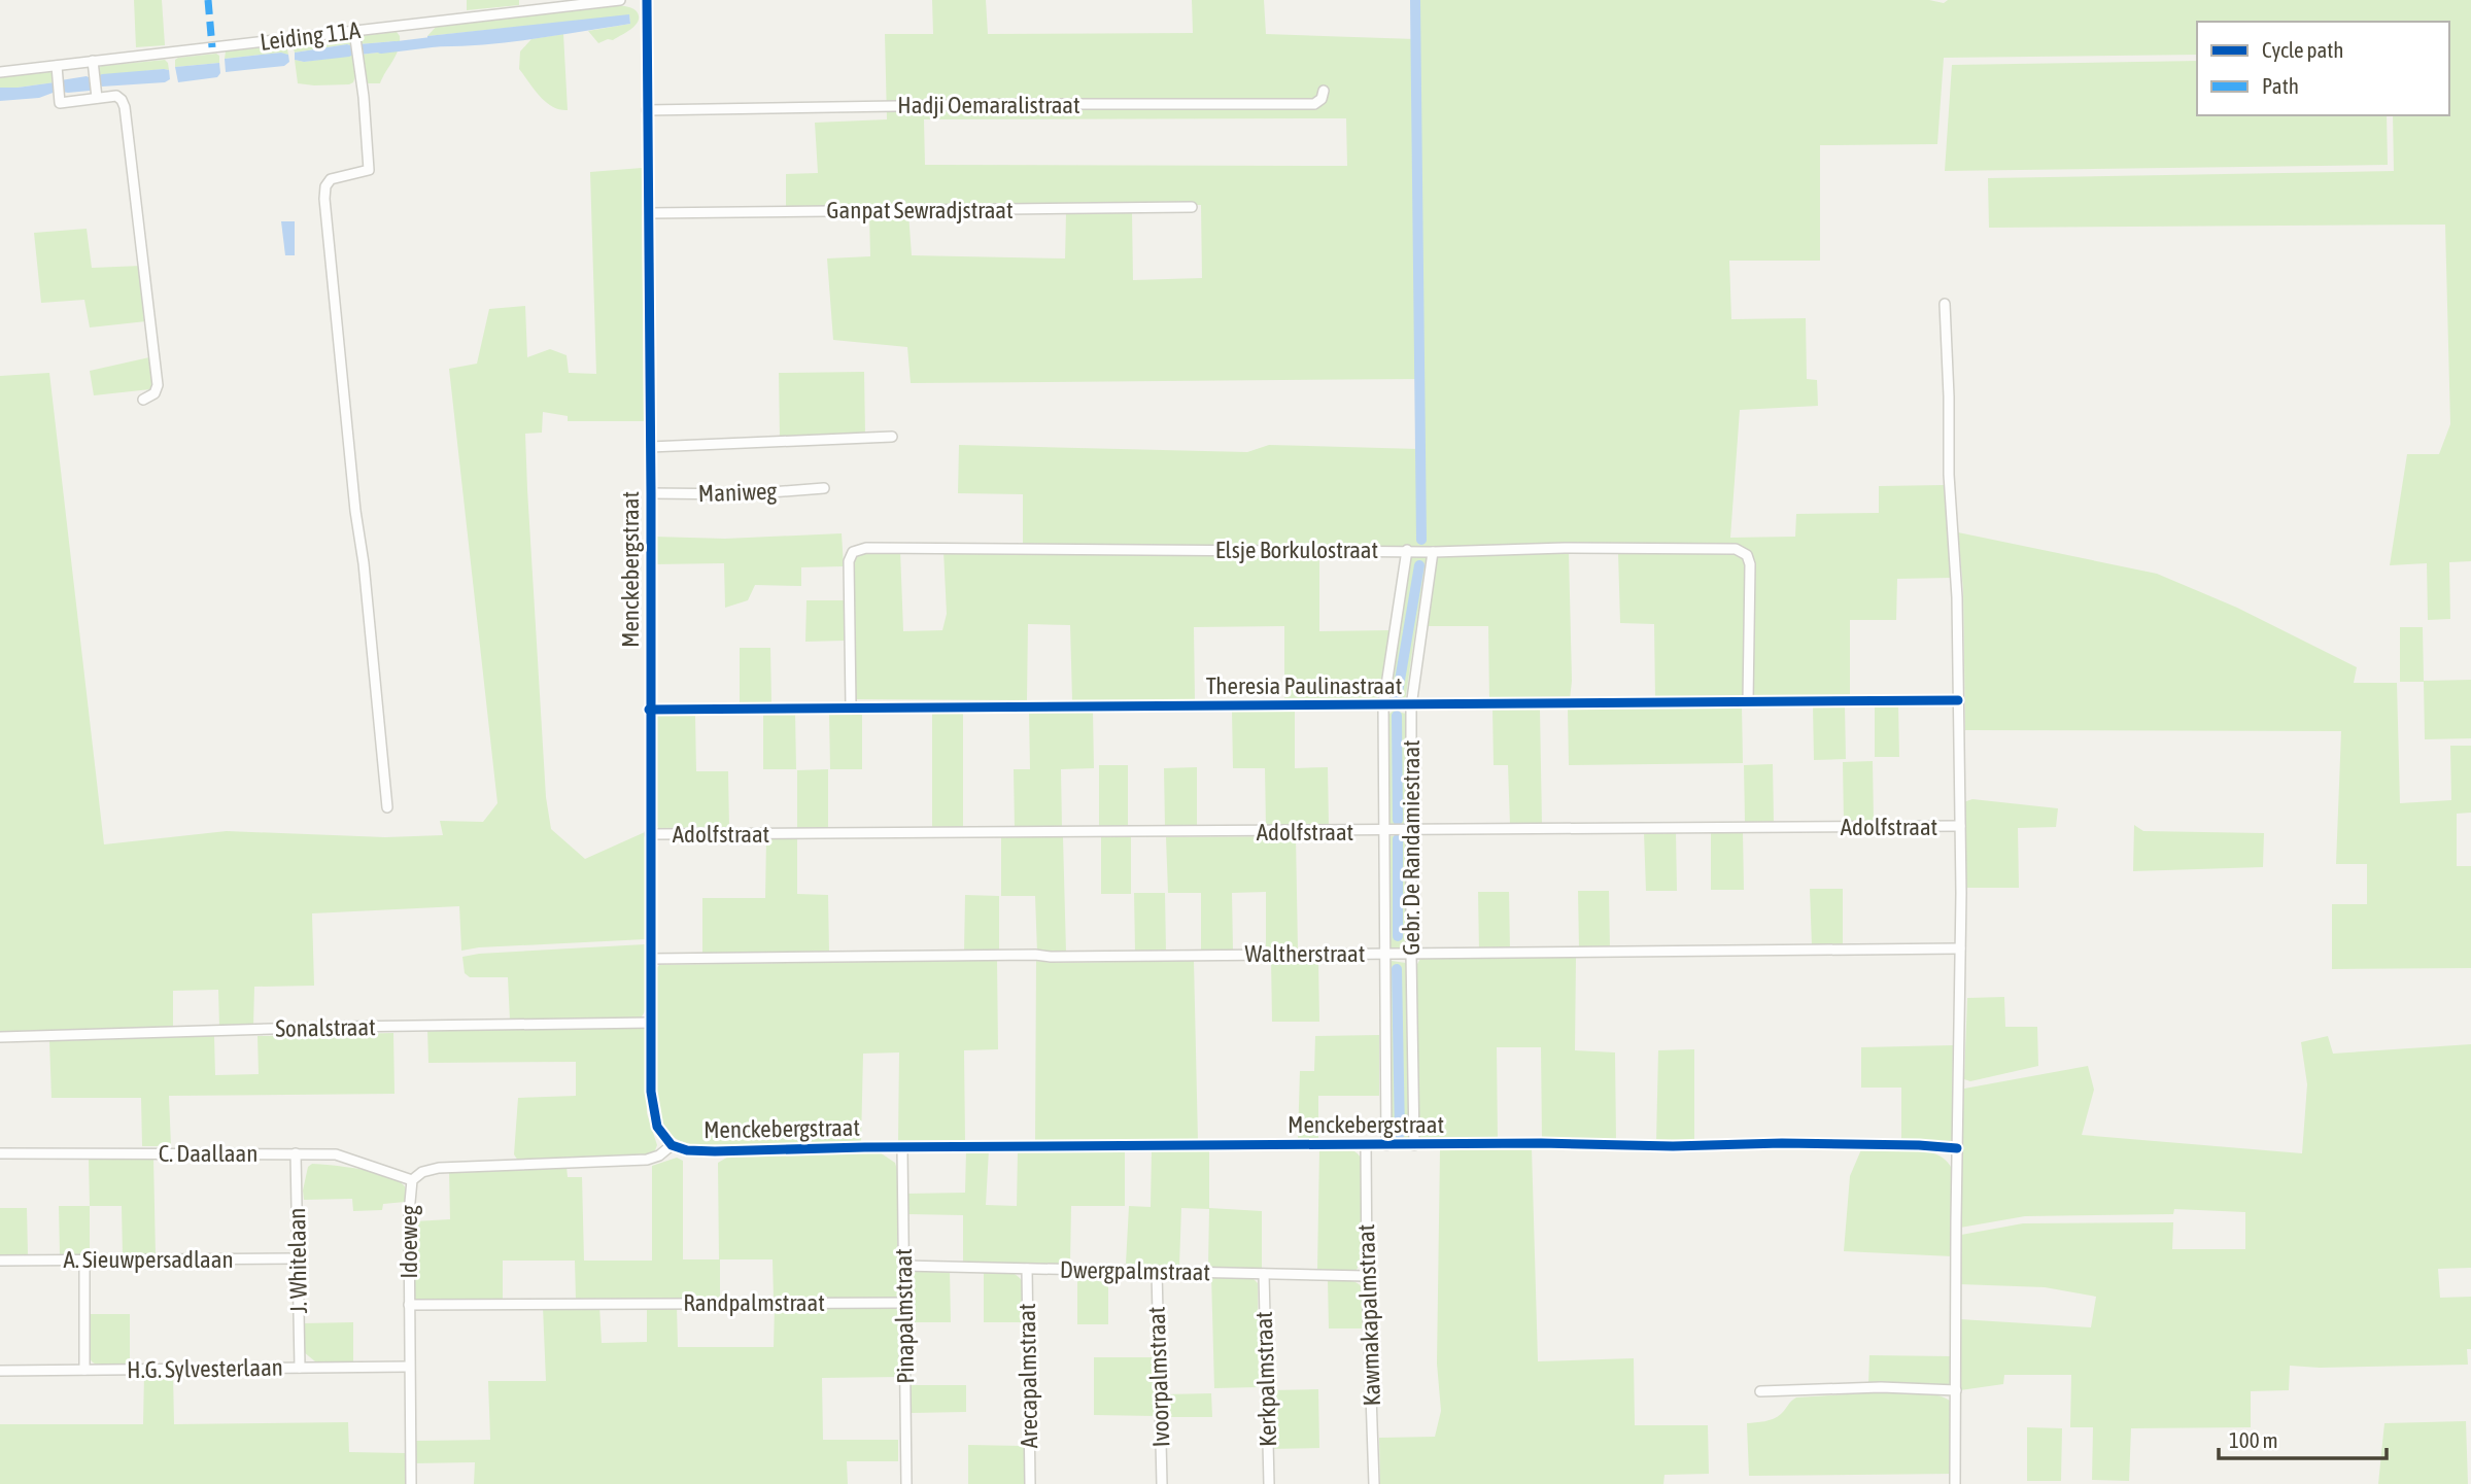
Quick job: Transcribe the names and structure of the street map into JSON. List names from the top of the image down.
{
  "streets": {
    "street": [
      "Leiding 11A",
      "Hadji Oemaralistraat",
      "Ganpat Sewradjstraat",
      "Maniweg",
      "Elsje Borkulostraat",
      "Menckebergstraat",
      "Theresia Paulinastraat",
      "Adolfstraat",
      "Gebr. De Randamiestraat",
      "Waltherstraat",
      "Sonalstraat",
      "C. Daallaan",
      "Idoeweg",
      "A. Sieuwpersadlaan",
      "J. Whitelaan",
      "Dwergpalmstraat",
      "Randpalmstraat",
      "Kawmakapalmstraat",
      "Pinapalmstraat",
      "H.G. Sylvesterlaan",
      "Arecapalmstraat",
      "Ivoorpalmstraat",
      "Kerkpalmstraat"
    ]
  },
  "crossings": [
    ["Hadji Oemaralistraat", "Menckebergstraat"],
    ["Ganpat Sewradjstraat", "Menckebergstraat"],
    ["Maniweg", "Menckebergstraat"],
    ["Elsje Borkulostraat", "Theresia Paulinastraat"],
    ["Elsje Borkulostraat", "Gebr. De Randamiestraat"],
    ["Menckebergstraat", "Theresia Paulinastraat"],
    ["Menckebergstraat", "Adolfstraat"],
    ["Menckebergstraat", "Gebr. De Randamiestraat"],
    ["Menckebergstraat", "Waltherstraat"],
    ["Menckebergstraat", "Sonalstraat"],
    ["Menckebergstraat", "Idoeweg"],
    ["Menckebergstraat", "Kawmakapalmstraat"],
    ["Menckebergstraat", "Pinapalmstraat"],
    ["Theresia Paulinastraat", "Gebr. De Randamiestraat"],
    ["Adolfstraat", "Gebr. De Randamiestraat"],
    ["Gebr. De Randamiestraat", "Waltherstraat"],
    ["C. Daallaan", "Idoeweg"],
    ["C. Daallaan", "J. Whitelaan"],
    ["Idoeweg", "Randpalmstraat"],
    ["Idoeweg", "H.G. Sylvesterlaan"],
    ["A. Sieuwpersadlaan", "J. Whitelaan"],
    ["J. Whitelaan", "H.G. Sylvesterlaan"],
    ["Dwergpalmstraat", "Kawmakapalmstraat"],
    ["Dwergpalmstraat", "Pinapalmstraat"],
    ["Dwergpalmstraat", "Arecapalmstraat"],
    ["Dwergpalmstraat", "Ivoorpalmstraat"],
    ["Dwergpalmstraat", "Kerkpalmstraat"],
    ["Randpalmstraat", "Pinapalmstraat"]
  ],
  "legend": ["Cycle path", "Path"],
  "scale_bar": "100 m"
}
